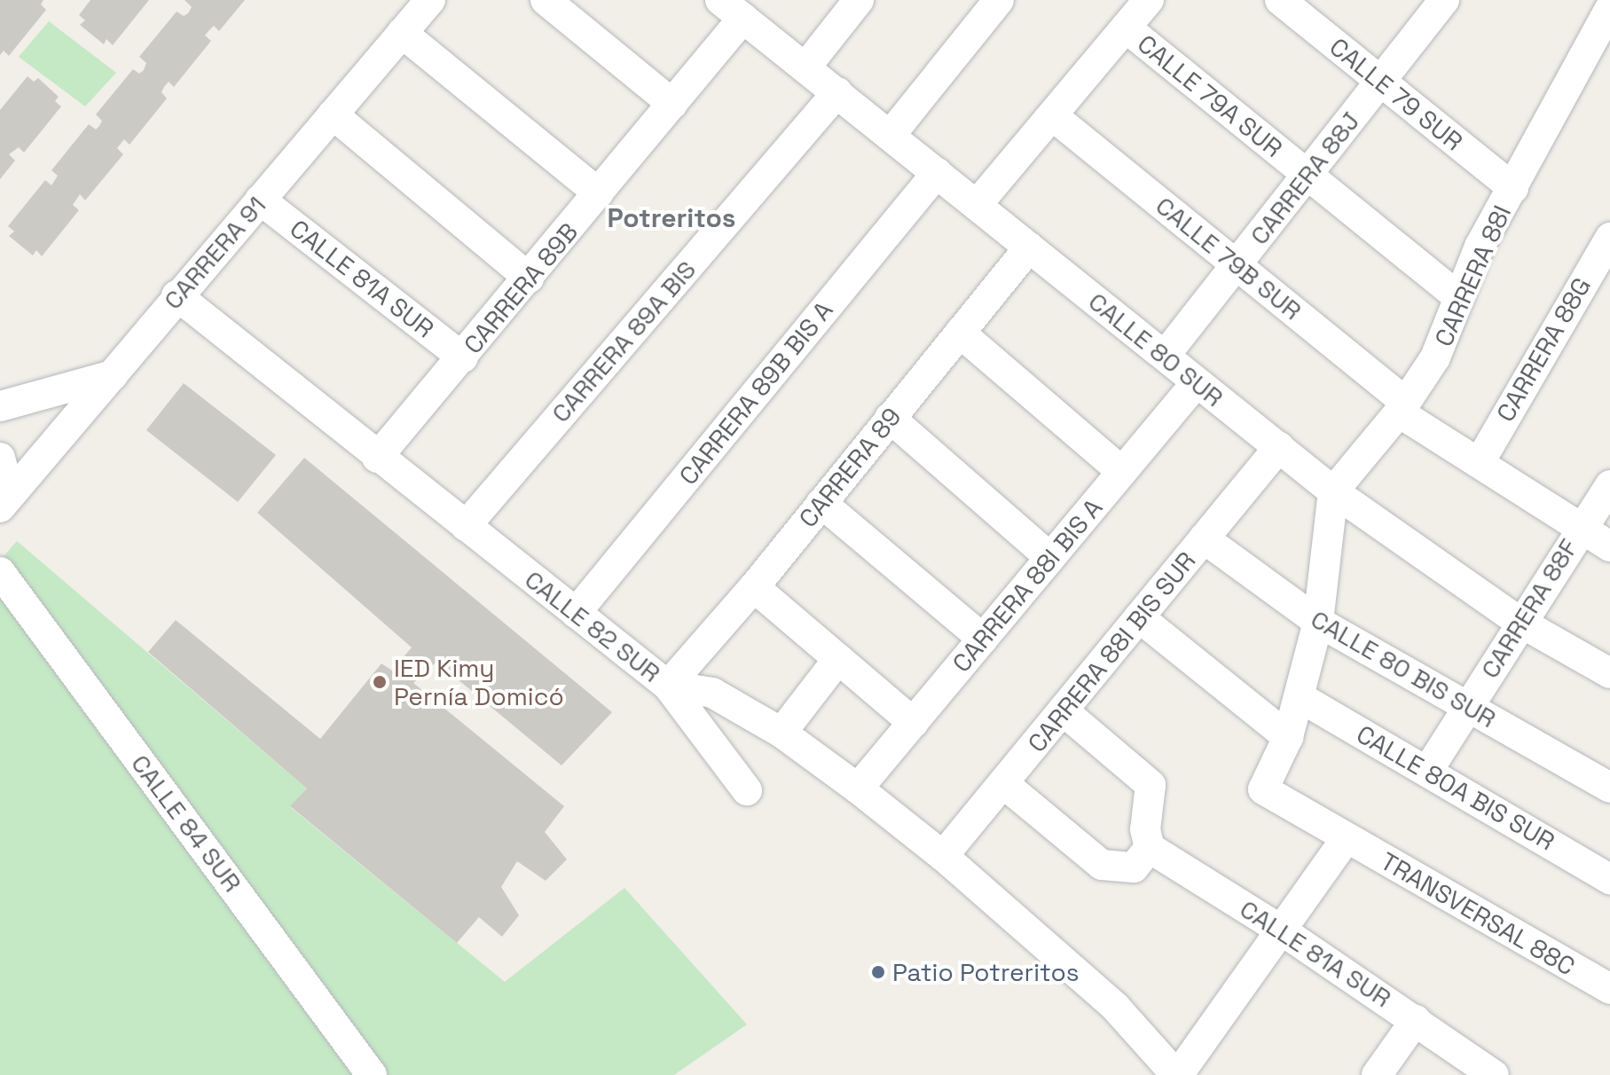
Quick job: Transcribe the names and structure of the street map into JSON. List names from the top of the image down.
{
  "streets": {
    "street": [
      "CALLE 79 SUR",
      "CALLE 79A SUR",
      "CARRERA 88J",
      "CARRERA 91",
      "CALLE 79B SUR",
      "CARRERA 88I",
      "CALLE 81A SUR",
      "CARRERA 89B",
      "CARRERA 89A BIS",
      "CALLE 80 SUR",
      "CARRERA 88G",
      "CARRERA 89B BIS A",
      "CARRERA 89",
      "CARRERA 88I BIS A",
      "CARRERA 88F",
      "CALLE 82 SUR",
      "CARRERA 88I BIS SUR",
      "CALLE 80 BIS SUR",
      "CALLE 80A BIS SUR",
      "CALLE 84 SUR",
      "TRANSVERSAL 88C"
    ]
  },
  "crossings": [
    ["CALLE 79 SUR", "CARRERA 88J"],
    ["CALLE 79 SUR", "CARRERA 88I"],
    ["CALLE 79A SUR", "CARRERA 88J"],
    ["CALLE 79A SUR", "CARRERA 88I"],
    ["CARRERA 88J", "CALLE 79B SUR"],
    ["CARRERA 88J", "CALLE 80 SUR"],
    ["CARRERA 91", "CALLE 81A SUR"],
    ["CARRERA 91", "CALLE 82 SUR"],
    ["CALLE 79B SUR", "CARRERA 88I"],
    ["CALLE 79B SUR", "CARRERA 88G"],
    ["CALLE 79B SUR", "CARRERA 88F"],
    ["CARRERA 88I", "CALLE 80 SUR"],
    ["CALLE 81A SUR", "CARRERA 89B"],
    ["CARRERA 89B", "CALLE 80 SUR"],
    ["CARRERA 89B", "CALLE 82 SUR"],
    ["CARRERA 89A BIS", "CALLE 80 SUR"],
    ["CARRERA 89A BIS", "CALLE 82 SUR"],
    ["CALLE 80 SUR", "CARRERA 89B BIS A"],
    ["CALLE 80 SUR", "CARRERA 89"],
    ["CALLE 80 SUR", "CARRERA 88I BIS A"],
    ["CALLE 80 SUR", "CARRERA 88F"],
    ["CALLE 80 SUR", "CARRERA 88I BIS SUR"],
    ["CARRERA 89B BIS A", "CALLE 82 SUR"],
    ["CARRERA 89", "CALLE 82 SUR"],
    ["CARRERA 88I BIS A", "CALLE 82 SUR"],
    ["CARRERA 88F", "CALLE 80 BIS SUR"],
    ["CARRERA 88F", "CALLE 80A BIS SUR"],
    ["CALLE 82 SUR", "CARRERA 88I BIS SUR"],
    ["CARRERA 88I BIS SUR", "CALLE 80 BIS SUR"]
  ],
  "districts": ["Potreritos"],
  "places": ["IED Kimy Pernía Domicó", "Patio Potreritos"]
}
